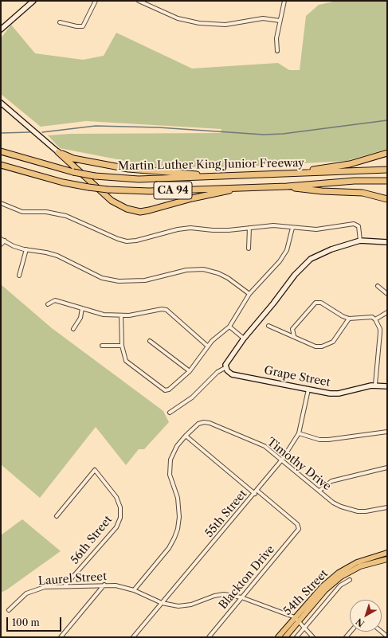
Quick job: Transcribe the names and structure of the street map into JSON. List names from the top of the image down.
{
  "streets": {
    "highway": ["Martin Luther King Junior Freeway", "CA 94"],
    "main road": ["54th Street"],
    "street": [
      "Grape Street",
      "Timothy Drive",
      "55th Street",
      "56th Street",
      "Blackton Drive",
      "Laurel Street"
    ]
  },
  "crossings": [
    ["Grape Street", "55th Street"],
    ["Timothy Drive", "55th Street"],
    ["Timothy Drive", "Laurel Street"],
    ["55th Street", "Blackton Drive"],
    ["55th Street", "Laurel Street"],
    ["56th Street", "Laurel Street"],
    ["Blackton Drive", "Laurel Street"],
    ["Laurel Street", "54th Street"]
  ],
  "scale_bar": "100 m",
  "north": "bottom left"
}
